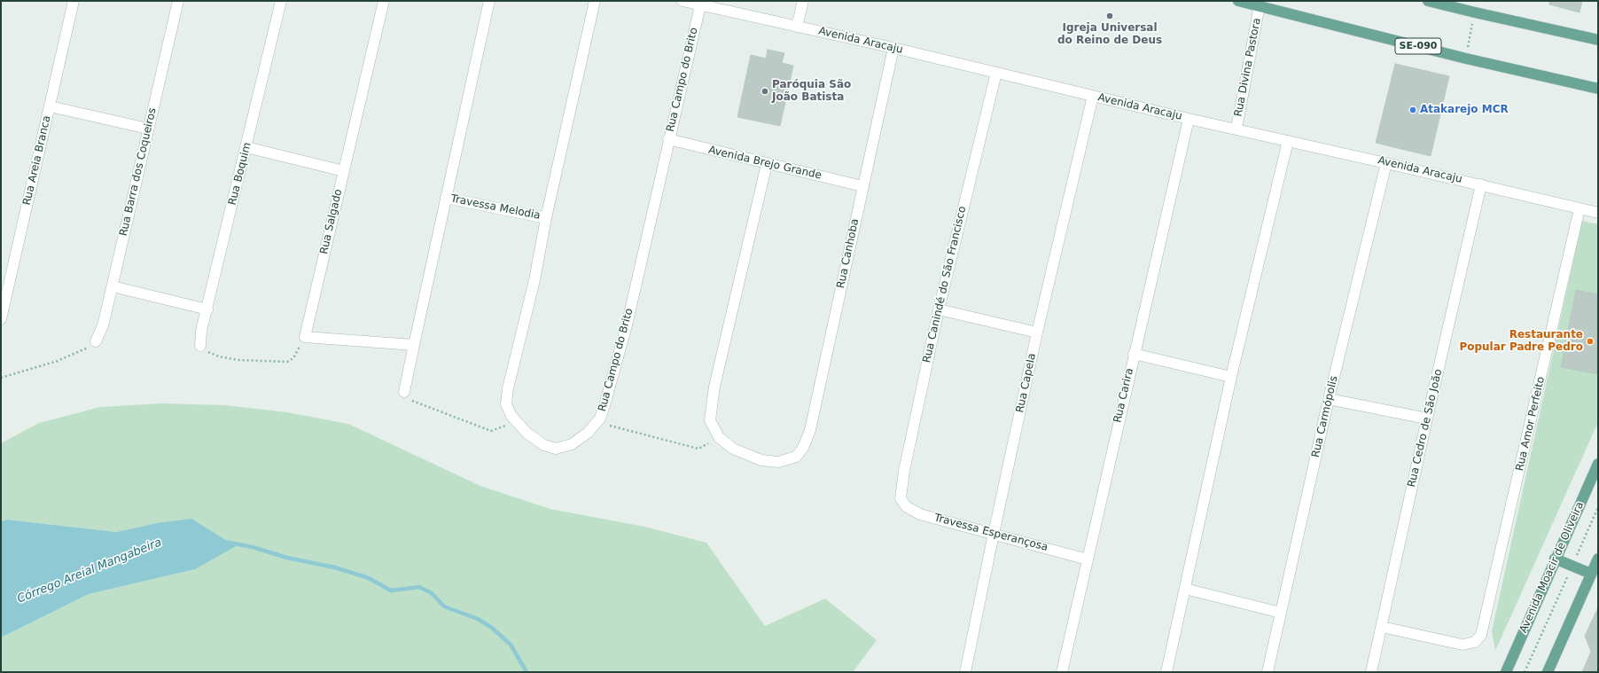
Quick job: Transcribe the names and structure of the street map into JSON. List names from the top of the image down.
{
  "streets": {
    "main road": ["SE-090", "Avenida Moacir de Oliveira"],
    "street": [
      "Avenida Aracaju",
      "Rua Divina Pastora",
      "Rua Campo do Brito",
      "Rua Areia Branca",
      "Avenida Brejo Grande",
      "Rua Barra dos Coqueiros",
      "Rua Boquim",
      "Travessa Melodia",
      "Rua Salgado",
      "Rua Canhoba",
      "Rua Canindé do São Francisco",
      "Rua Capela",
      "Rua Carira",
      "Rua Carmópolis",
      "Rua Amor Perfeito",
      "Rua Cedro de São João",
      "Travessa Esperançosa"
    ]
  },
  "crossings": [
    ["Avenida Aracaju", "Rua Divina Pastora"],
    ["Avenida Aracaju", "Rua Campo do Brito"],
    ["Avenida Aracaju", "Rua Canhoba"],
    ["Avenida Aracaju", "Rua Canindé do São Francisco"],
    ["Avenida Aracaju", "Rua Capela"],
    ["Avenida Aracaju", "Rua Carira"],
    ["Avenida Aracaju", "Rua Carmópolis"],
    ["Avenida Aracaju", "Rua Amor Perfeito"],
    ["Avenida Aracaju", "Rua Cedro de São João"],
    ["SE-090", "Rua Divina Pastora"],
    ["Rua Campo do Brito", "Avenida Brejo Grande"],
    ["Rua Campo do Brito", "Travessa Melodia"],
    ["Avenida Brejo Grande", "Rua Canhoba"],
    ["Rua Canindé do São Francisco", "Travessa Esperançosa"],
    ["Rua Capela", "Travessa Esperançosa"],
    ["Rua Carira", "Travessa Esperançosa"],
    ["Rua Amor Perfeito", "Rua Cedro de São João"]
  ],
  "water": ["Córrego Areial Mangabeira"],
  "places": [
    "Igreja Universal do Reino de Deus",
    "Paróquia São João Batista",
    "Atakarejo MCR",
    "Restaurante Popular Padre Pedro"
  ]
}
